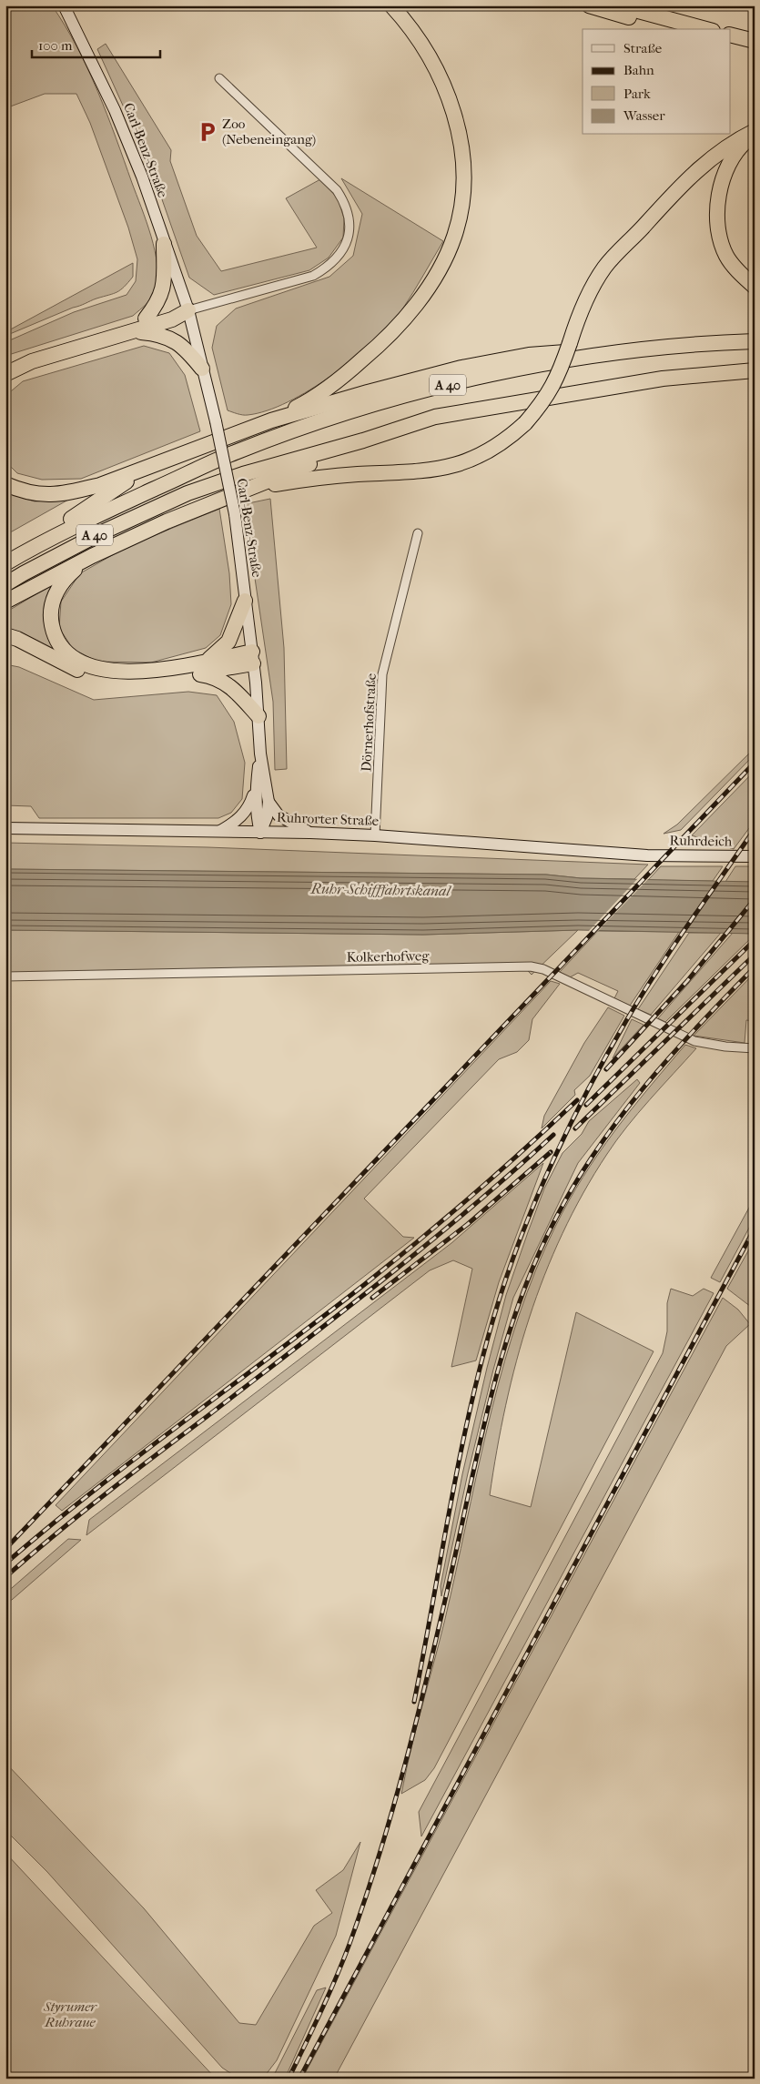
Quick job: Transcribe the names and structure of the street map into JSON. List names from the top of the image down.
{
  "streets": {
    "highway": ["A 40"],
    "main road": ["Carl-Benz-Straße", "Ruhrorter Straße", "Ruhrdeich"],
    "street": ["Dörnerhofstraße", "Kolkerhofweg"]
  },
  "crossings": [
    ["Carl-Benz-Straße", "Ruhrorter Straße"],
    ["Dörnerhofstraße", "Ruhrorter Straße"],
    ["Ruhrorter Straße", "Ruhrdeich"]
  ],
  "water": ["Ruhr-Schifffahrtskanal"],
  "parks": ["Styrumer Ruhraue"],
  "places": {
    "parking": ["Zoo (Nebeneingang)"]
  },
  "legend": [
    "Straße",
    "Bahn",
    "Park",
    "Wasser"
  ],
  "scale_bar": "100 m"
}
